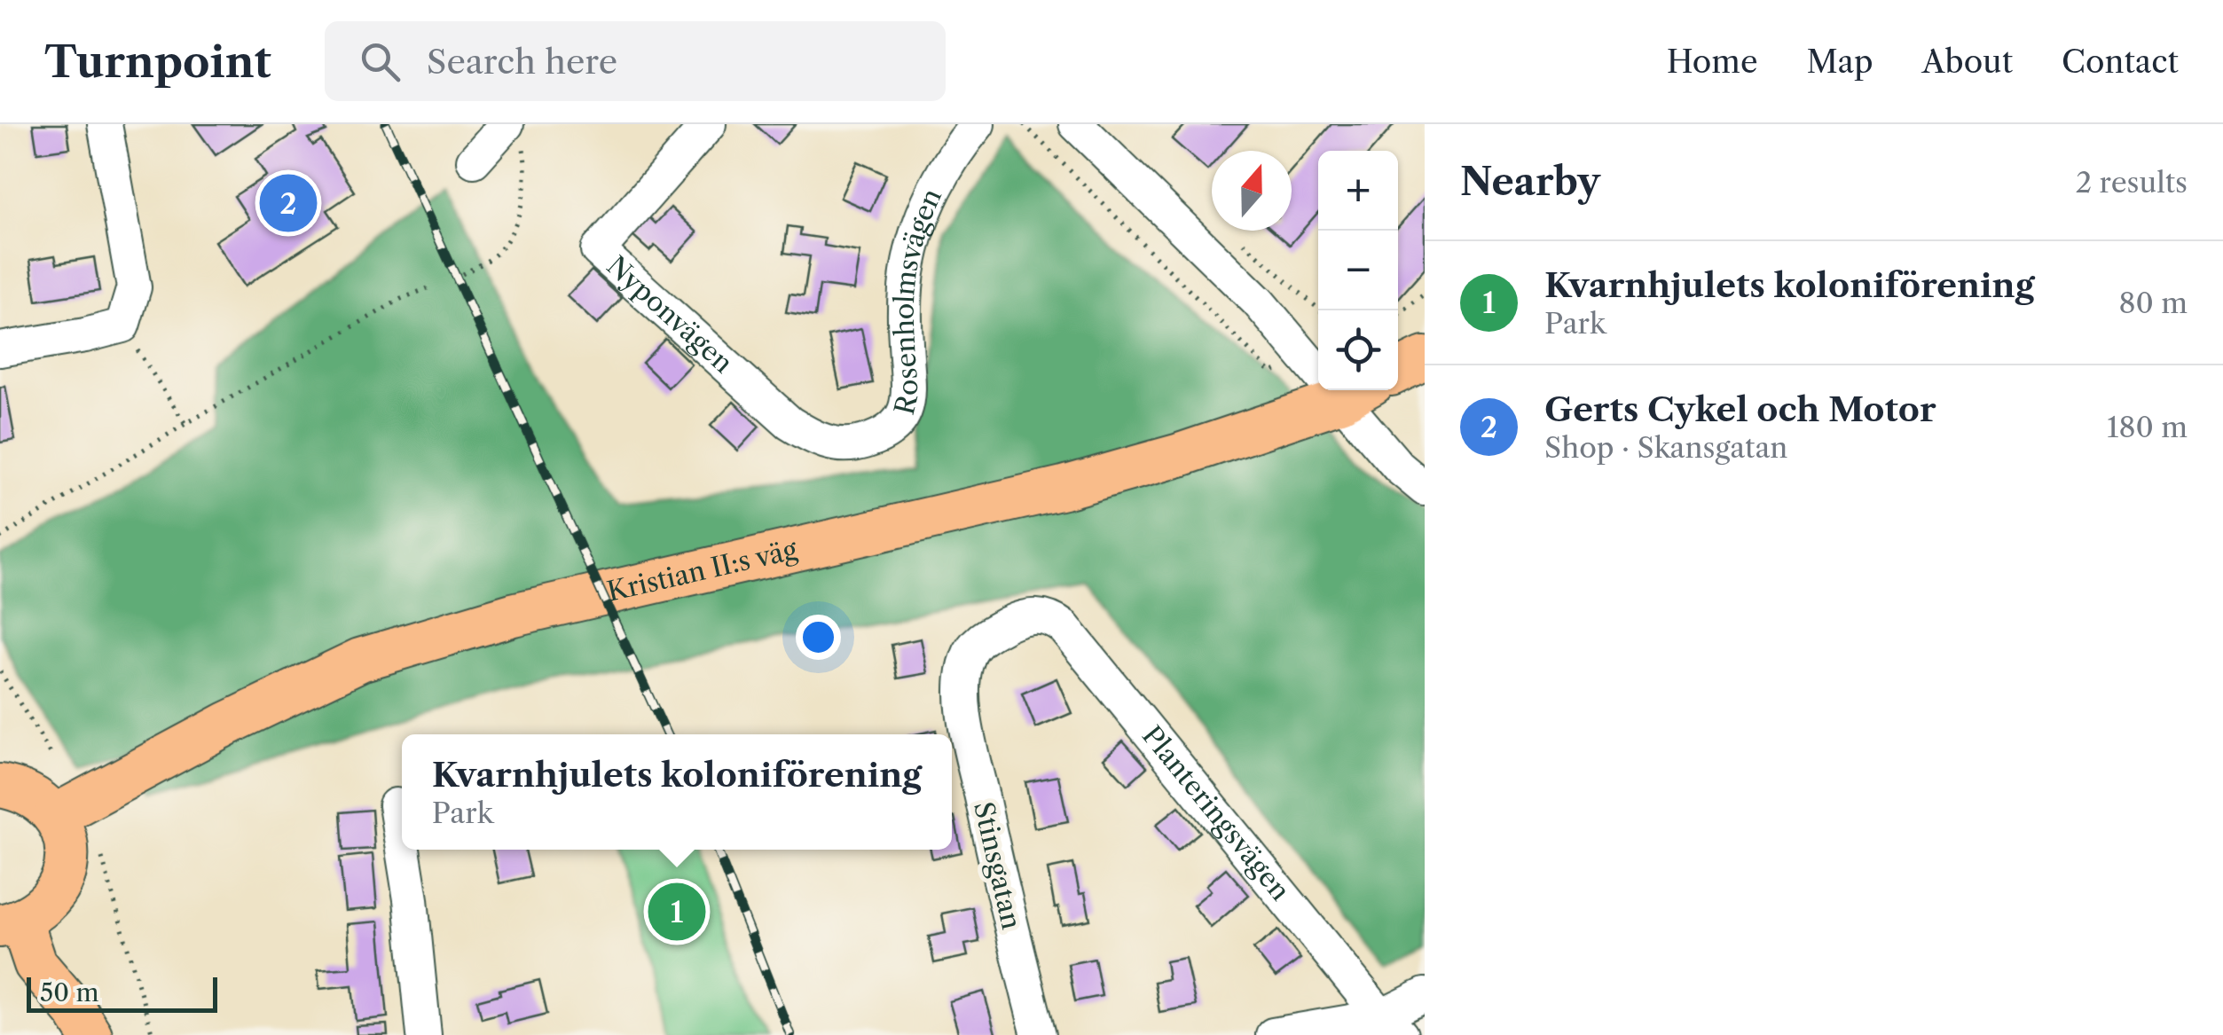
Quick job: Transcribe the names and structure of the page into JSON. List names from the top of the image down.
{
  "streets": {
    "main road": ["Kristian II:s väg"],
    "street": [
      "Rosenholmsvägen",
      "Nyponvägen",
      "Planteringsvägen",
      "Stinsgatan"
    ]
  },
  "crossings": [
    ["Rosenholmsvägen", "Nyponvägen"],
    ["Planteringsvägen", "Stinsgatan"]
  ],
  "scale_bar": "50 m",
  "north": "top",
  "page": {
    "header": "Turnpoint",
    "search": "Search here",
    "nav": [
      "Home",
      "Map",
      "About",
      "Contact"
    ],
    "heading": ["Nearby", "2 results"],
    "map_buttons": ["+", "−"],
    "pins": ["2", "1"],
    "list": [
      {
        "mark": "1",
        "name": "Kvarnhjulets koloniförening",
        "note": "Park",
        "value": "80 m"
      },
      {
        "mark": "2",
        "name": "Gerts Cykel och Motor",
        "note": "Shop · Skansgatan",
        "value": "180 m"
      }
    ],
    "popup": ["Kvarnhjulets koloniförening", "Park"],
    "scale": "50 m"
  }
}
